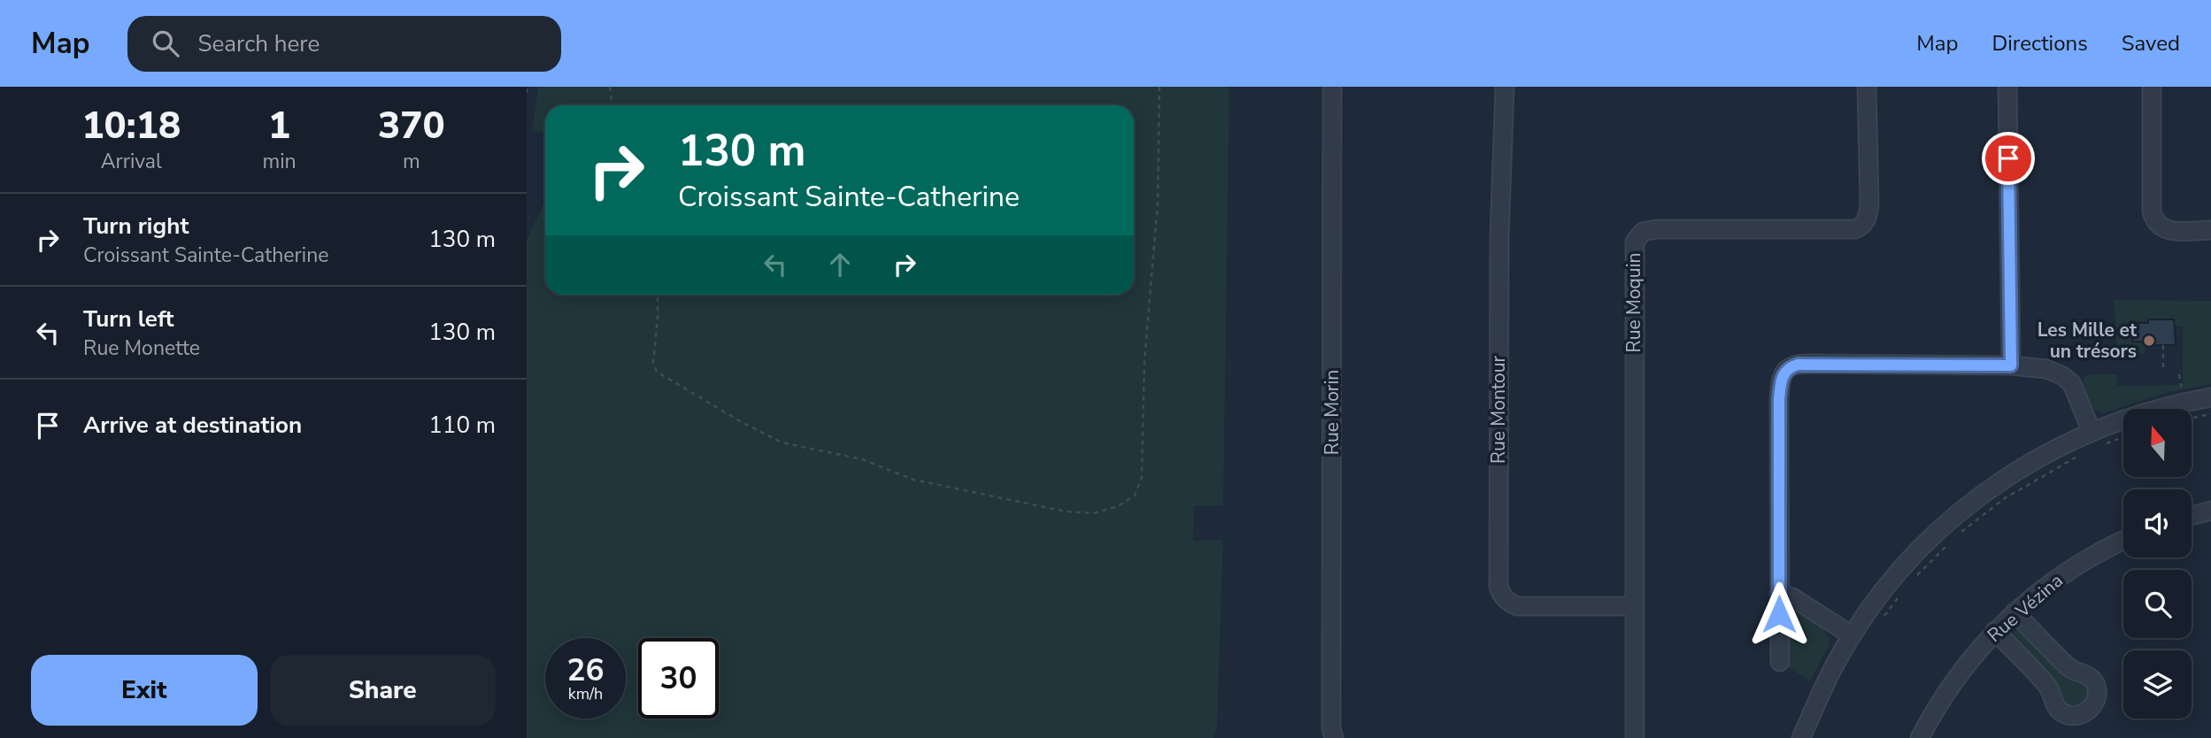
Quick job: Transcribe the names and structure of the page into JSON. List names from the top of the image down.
{
  "streets": {
    "street": [
      "Rue Moquin",
      "Rue Montour",
      "Rue Morin",
      "Rue Vézina"
    ]
  },
  "crossings": [
    ["Rue Moquin", "Rue Montour"]
  ],
  "places": ["Les Mille et un trésors"],
  "north": "top",
  "page": {
    "header": "Map",
    "search": "Search here",
    "nav": ["Map", "Directions", "Saved"],
    "eta": [
      "10:18",
      "Arrival",
      "1",
      "min",
      "370",
      "m"
    ],
    "turn": ["130 m", "Croissant Sainte-Catherine"],
    "list": [
      {
        "name": "Turn right",
        "note": "Croissant Sainte-Catherine",
        "value": "130 m"
      },
      {
        "name": "Turn left",
        "note": "Rue Monette",
        "value": "130 m"
      },
      {
        "name": "Arrive at destination",
        "value": "110 m"
      }
    ],
    "speed": "26 km/h",
    "limit": "30",
    "buttons": ["Exit", "Share"]
  }
}
